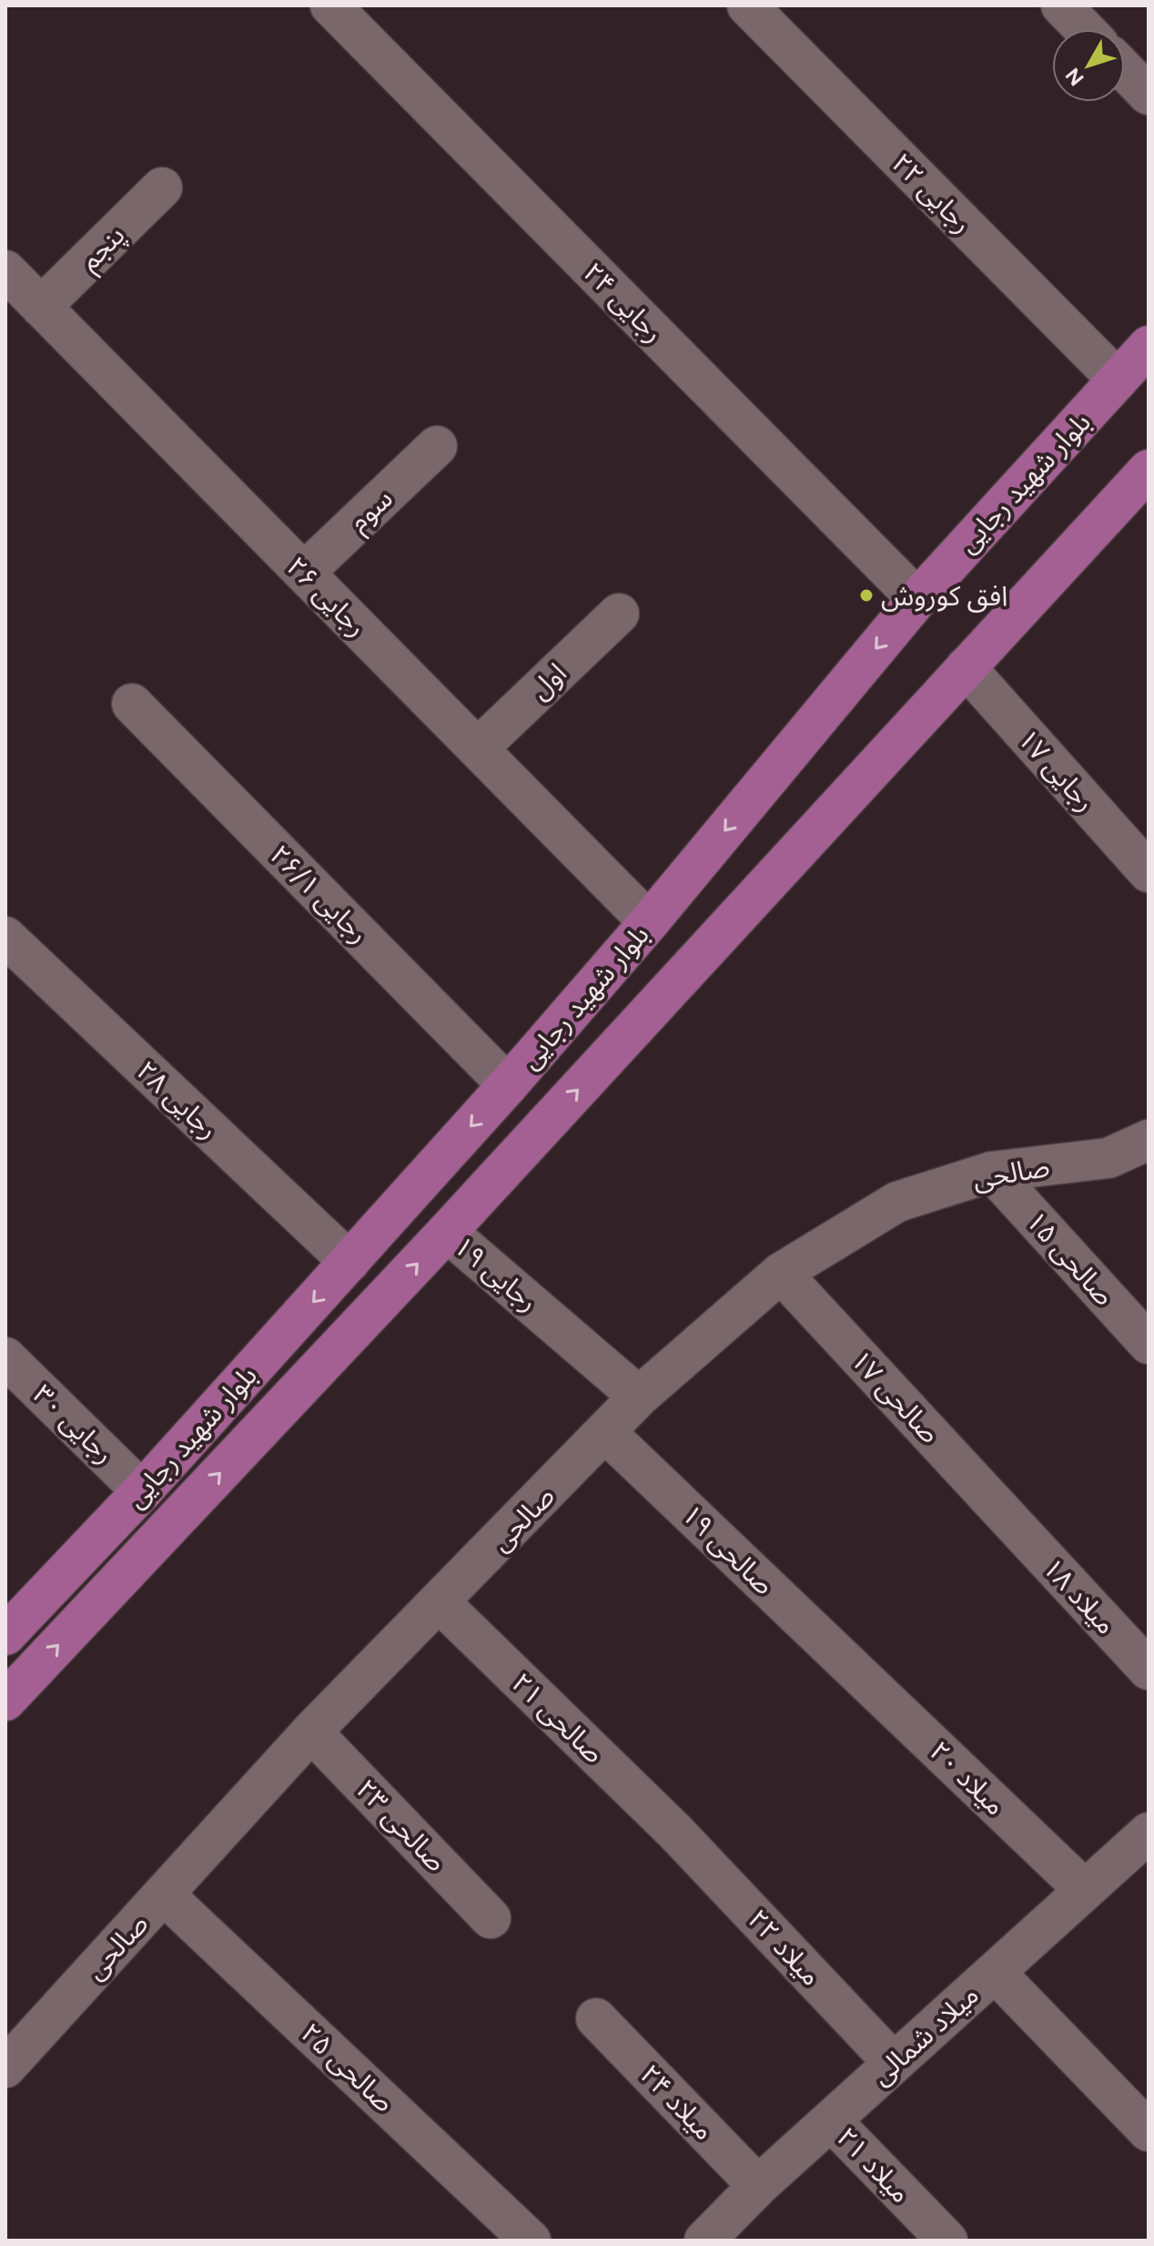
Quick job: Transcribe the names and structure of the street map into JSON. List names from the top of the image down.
{
  "streets": {
    "main road": ["بلوار شهید رجایی"],
    "street": [
      "رجایی ۲۲",
      "پنجم",
      "رجایی ۲۴",
      "سوم",
      "رجایی ۲۶",
      "اول",
      "رجایی ۱۷",
      "رجایی ۲۶/۱",
      "رجایی ۲۸",
      "صالحی",
      "صالحی ۱۵",
      "رجایی ۱۹",
      "صالحی ۱۷",
      "رجایی ۳۰",
      "صالحی ۱۹",
      "میلاد ۱۸",
      "صالحی ۲۱",
      "میلاد ۲۰",
      "صالحی ۲۳",
      "میلاد ۲۲",
      "میلاد شمالی",
      "صالحی ۲۵",
      "میلاد ۲۴",
      "میلاد ۲۱"
    ]
  },
  "crossings": [
    ["رجایی ۲۲", "بلوار شهید رجایی"],
    ["پنجم", "رجایی ۲۶"],
    ["رجایی ۲۴", "بلوار شهید رجایی"],
    ["بلوار شهید رجایی", "رجایی ۲۶"],
    ["بلوار شهید رجایی", "رجایی ۱۷"],
    ["بلوار شهید رجایی", "رجایی ۲۶/۱"],
    ["بلوار شهید رجایی", "رجایی ۲۸"],
    ["بلوار شهید رجایی", "رجایی ۱۹"],
    ["بلوار شهید رجایی", "رجایی ۳۰"],
    ["سوم", "رجایی ۲۶"],
    ["رجایی ۲۶", "اول"],
    ["صالحی", "صالحی ۱۵"],
    ["صالحی", "رجایی ۱۹"],
    ["صالحی", "صالحی ۱۷"],
    ["صالحی", "صالحی ۱۹"],
    ["صالحی", "صالحی ۲۱"],
    ["صالحی", "صالحی ۲۳"],
    ["صالحی", "صالحی ۲۵"],
    ["صالحی ۱۷", "میلاد ۱۸"],
    ["صالحی ۱۹", "میلاد ۲۰"],
    ["صالحی ۲۱", "میلاد ۲۲"],
    ["میلاد ۲۰", "میلاد شمالی"],
    ["میلاد ۲۲", "میلاد شمالی"],
    ["میلاد شمالی", "میلاد ۲۴"],
    ["میلاد شمالی", "میلاد ۲۱"]
  ],
  "places": ["افق کوروش"],
  "north": "bottom left"
}
